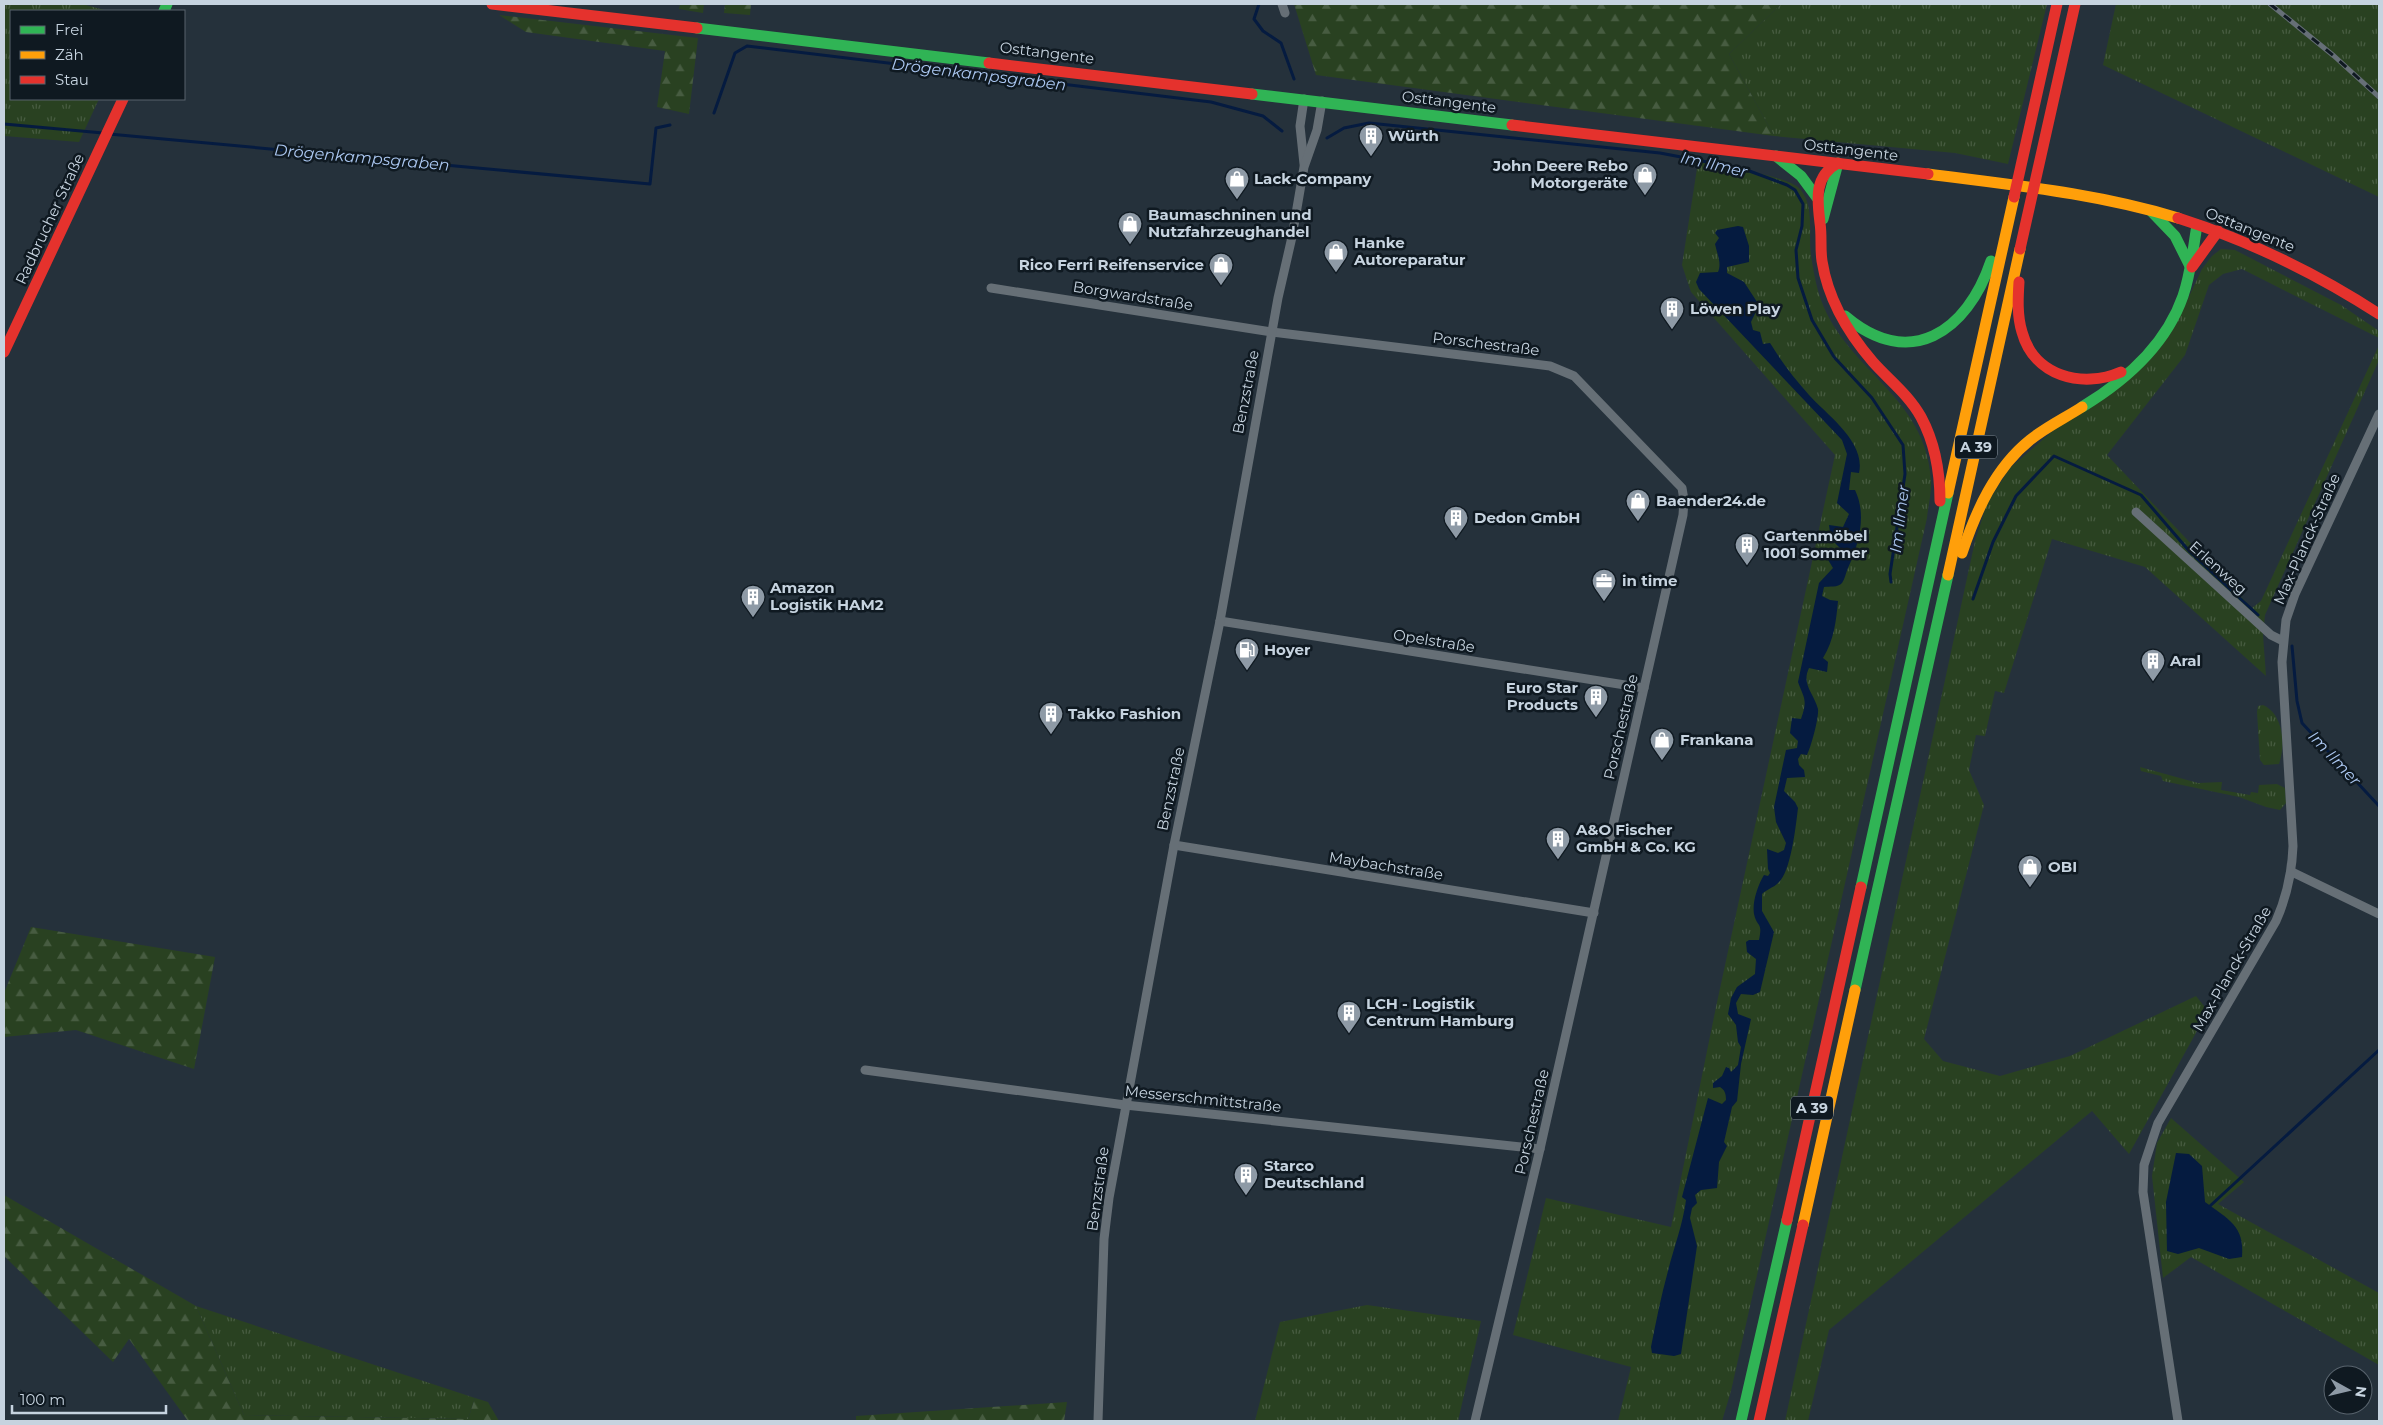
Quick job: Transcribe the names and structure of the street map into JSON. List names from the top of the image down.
{
  "streets": {
    "main road": ["Osttangente", "Radbrucher Straße", "A 39"],
    "street": [
      "Borgwardstraße",
      "Porschestraße",
      "Benzstraße",
      "Max-Planck-Straße",
      "Erlenweg",
      "Opelstraße",
      "Maybachstraße",
      "Messerschmittstraße"
    ]
  },
  "crossings": [
    ["Osttangente", "Benzstraße"],
    ["Borgwardstraße", "Porschestraße"],
    ["Borgwardstraße", "Benzstraße"],
    ["Porschestraße", "Benzstraße"],
    ["Porschestraße", "Opelstraße"],
    ["Porschestraße", "Maybachstraße"],
    ["Porschestraße", "Messerschmittstraße"],
    ["Benzstraße", "Opelstraße"],
    ["Benzstraße", "Maybachstraße"],
    ["Benzstraße", "Messerschmittstraße"],
    ["Max-Planck-Straße", "Erlenweg"]
  ],
  "water": ["Drögenkampsgraben", "Im Ilmer"],
  "places": {
    "building": [
      "Würth",
      "Löwen Play",
      "Dedon GmbH",
      "Gartenmöbel 1001 Sommer",
      "Amazon Logistik HAM2",
      "Aral",
      "Euro Star Products",
      "Takko Fashion",
      "A&O Fischer GmbH & Co. KG",
      "LCH - Logistik Centrum Hamburg",
      "Starco Deutschland"
    ],
    "shop": [
      "John Deere Rebo Motorgeräte",
      "Lack-Company",
      "Baumaschninen und Nutzfahrzeughandel",
      "Hanke Autoreparatur",
      "Rico Ferri Reifenservice",
      "Baender24.de",
      "Frankana",
      "OBI"
    ],
    "office": ["in time"],
    "fuel station": ["Hoyer"]
  },
  "legend": ["Frei", "Zäh", "Stau"],
  "scale_bar": "100 m",
  "north": "right"
}
